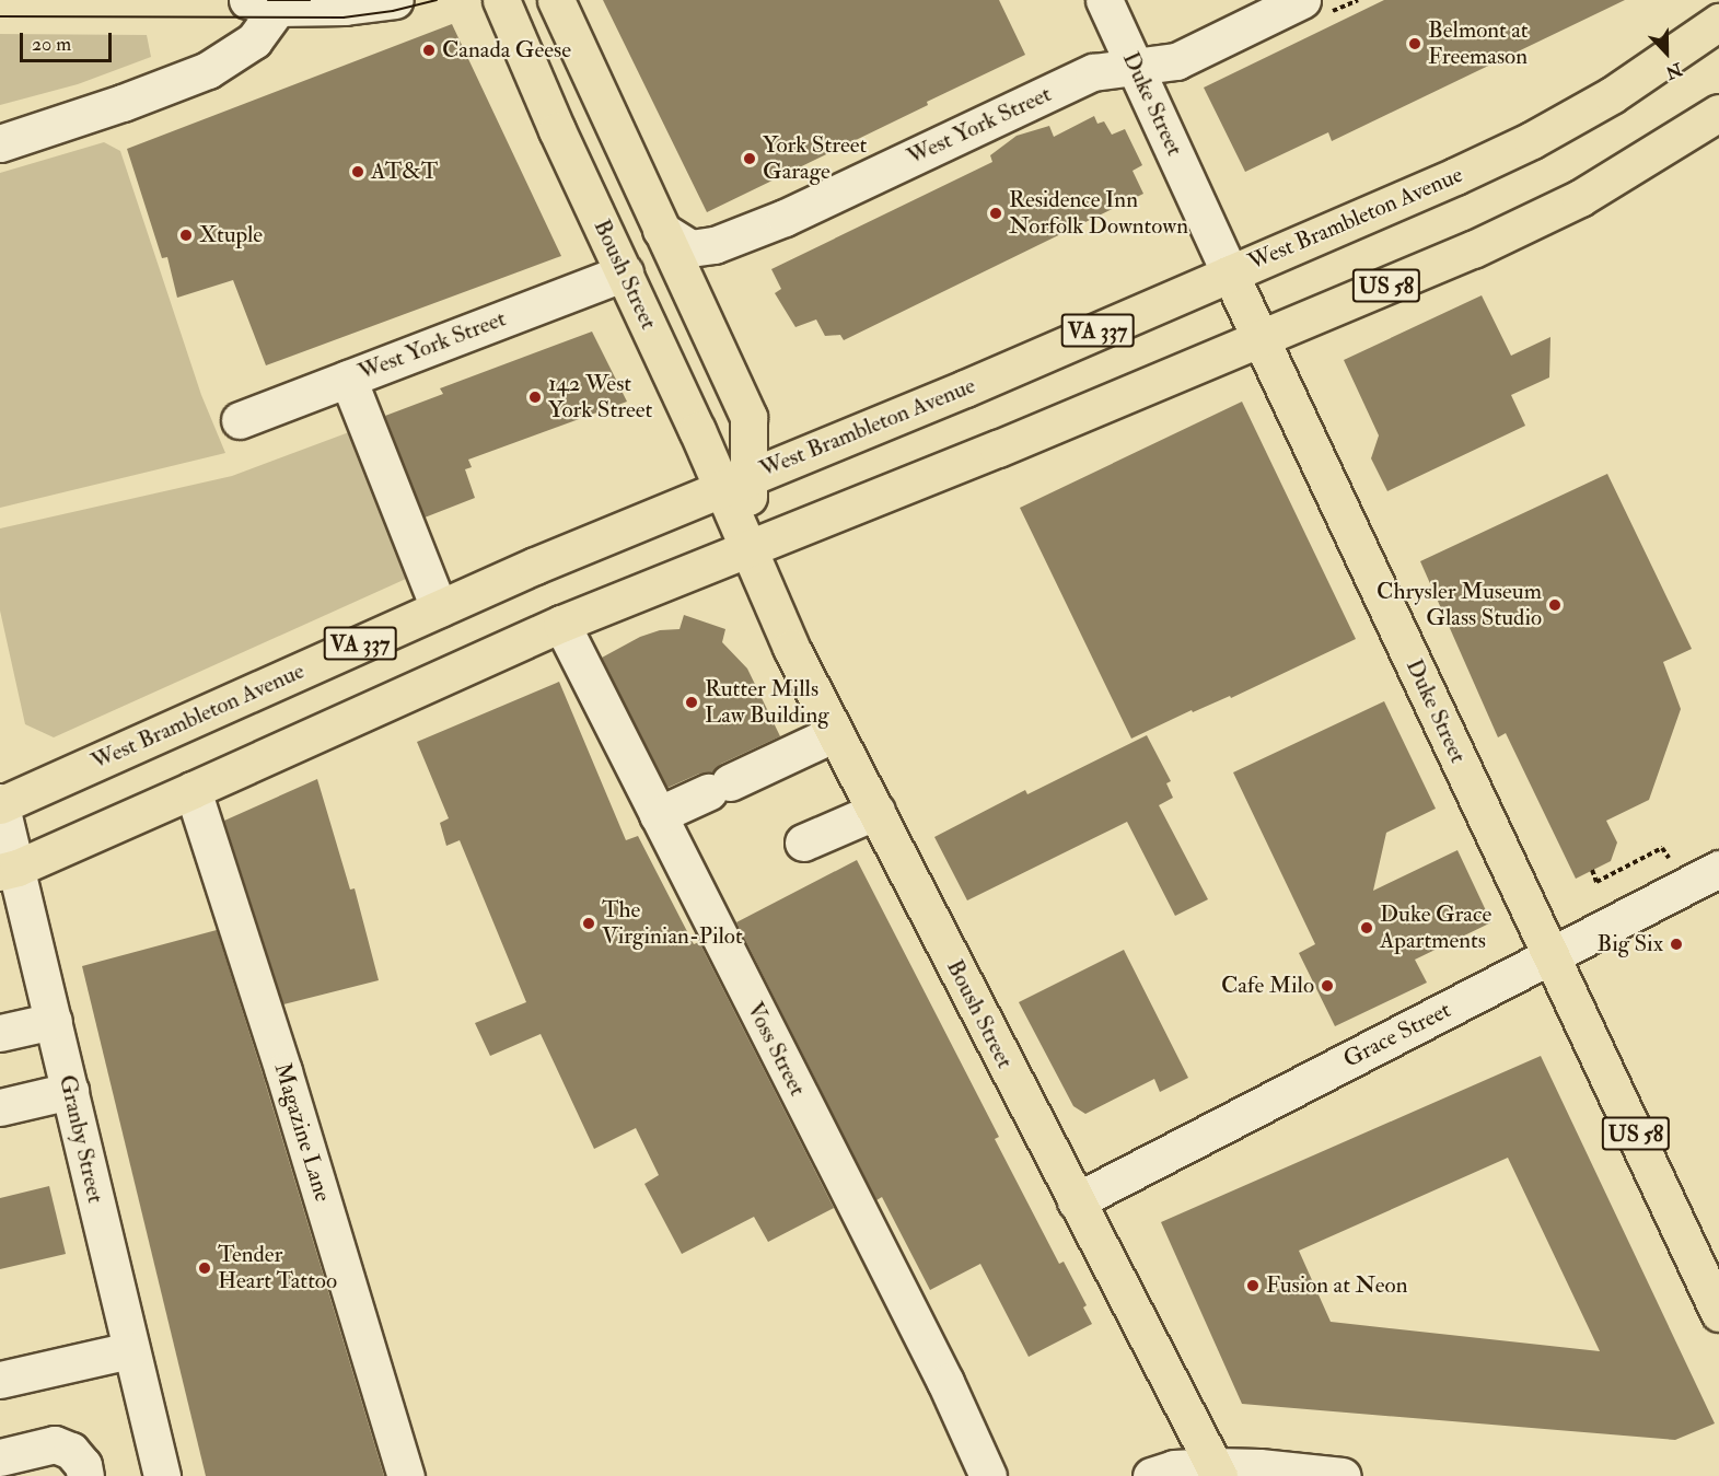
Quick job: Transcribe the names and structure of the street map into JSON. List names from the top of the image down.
{
  "streets": {
    "main road": [
      "Duke Street",
      "West Brambleton Avenue",
      "Boush Street",
      "US 58",
      "VA 337"
    ],
    "street": [
      "West York Street",
      "Grace Street",
      "Voss Street",
      "Magazine Lane",
      "Granby Street"
    ]
  },
  "crossings": [
    ["Duke Street", "West York Street"],
    ["Duke Street", "West Brambleton Avenue"],
    ["Duke Street", "US 58"],
    ["Duke Street", "VA 337"],
    ["Duke Street", "Grace Street"],
    ["West York Street", "Boush Street"],
    ["West Brambleton Avenue", "Boush Street"],
    ["West Brambleton Avenue", "Granby Street"],
    ["Boush Street", "VA 337"],
    ["Boush Street", "Grace Street"],
    ["US 58", "VA 337"],
    ["VA 337", "Voss Street"],
    ["VA 337", "Magazine Lane"],
    ["VA 337", "Granby Street"]
  ],
  "places": [
    "Belmont at Freemason",
    "Canada Geese",
    "York Street Garage",
    "AT&T",
    "Residence Inn Norfolk Downtown",
    "Xtuple",
    "142 West York Street",
    "Chrysler Museum Glass Studio",
    "Rutter Mills Law Building",
    "The Virginian-Pilot",
    "Duke Grace Apartments",
    "Big Six",
    "Cafe Milo",
    "Tender Heart Tattoo",
    "Fusion at Neon"
  ],
  "scale_bar": "20 m",
  "north": "bottom"
}
